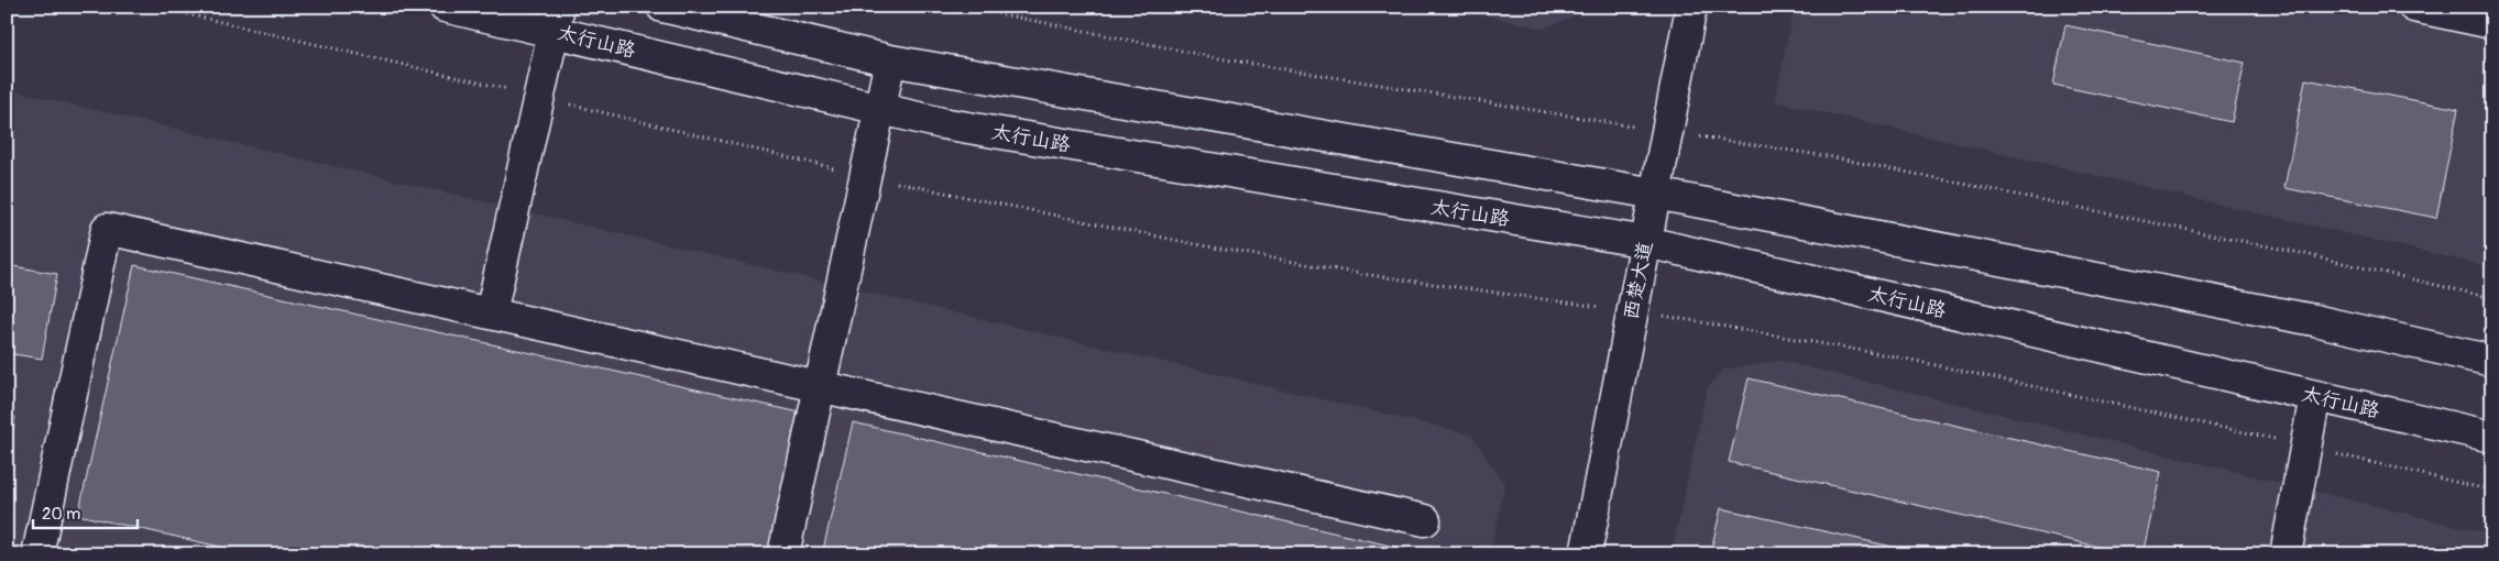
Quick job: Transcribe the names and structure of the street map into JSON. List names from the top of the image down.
{
  "streets": {
    "street": ["太行山路", "西楚大道"]
  },
  "crossings": [
    ["太行山路", "西楚大道"]
  ],
  "scale_bar": "20 m"
}
